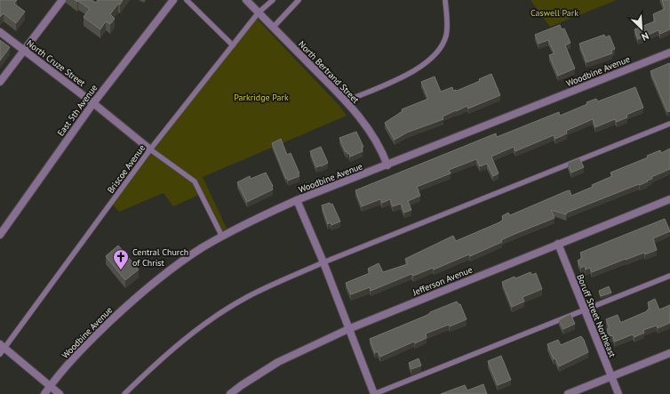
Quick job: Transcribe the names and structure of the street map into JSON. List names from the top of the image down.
{
  "streets": {
    "street": [
      "North Cruze Street",
      "Woodbine Avenue",
      "North Bertrand Street",
      "East 5th Avenue",
      "Jefferson Avenue",
      "Boruff Street Northeast"
    ],
    "lane": ["Briscoe Avenue"]
  },
  "crossings": [
    ["North Cruze Street", "East 5th Avenue"],
    ["North Cruze Street", "Briscoe Avenue"],
    ["Woodbine Avenue", "North Bertrand Street"],
    ["North Bertrand Street", "Briscoe Avenue"],
    ["Jefferson Avenue", "Boruff Street Northeast"]
  ],
  "parks": ["Caswell Park", "Parkridge Park"],
  "places": {
    "church": ["Central Church of Christ"]
  },
  "north": "bottom right"
}
